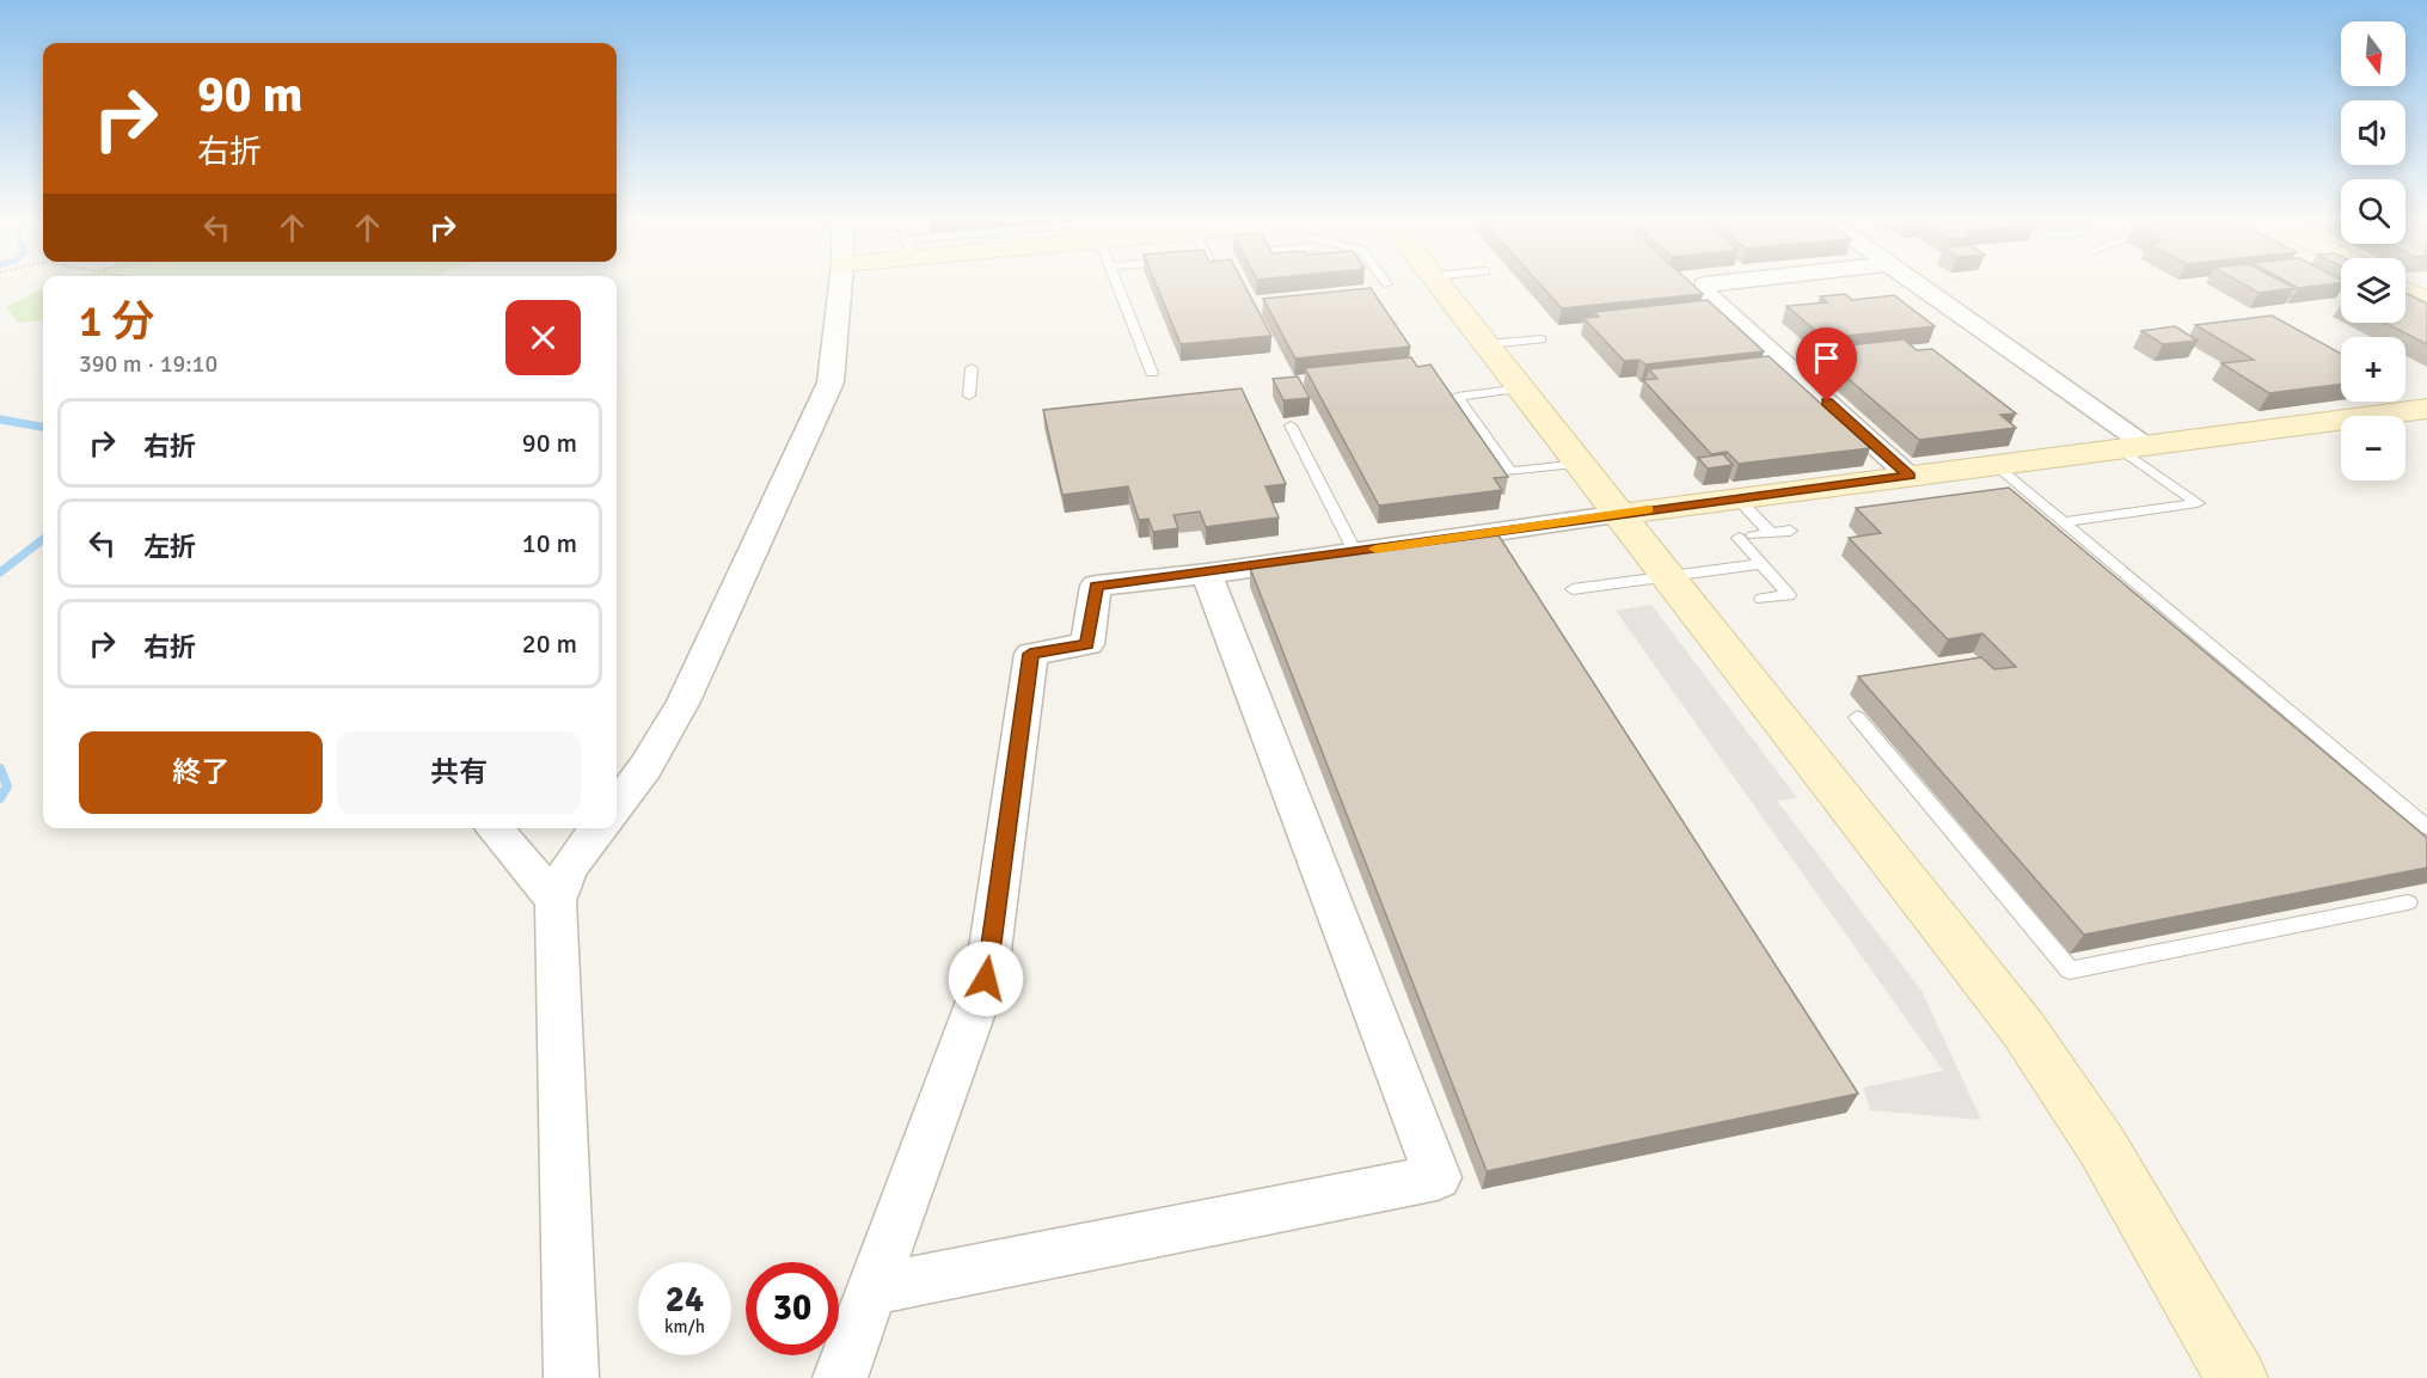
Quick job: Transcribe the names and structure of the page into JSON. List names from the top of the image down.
{
  "north": "bottom",
  "page": {
    "map_buttons": ["+", "−"],
    "turn": ["90 m", "右折"],
    "heading": ["1 分", "390 m · 19:10"],
    "list": [
      {
        "name": "右折",
        "value": "90 m"
      },
      {
        "name": "左折",
        "value": "10 m"
      },
      {
        "name": "右折",
        "value": "20 m"
      }
    ],
    "buttons": ["終了", "共有"],
    "speed": "24 km/h",
    "limit": "30"
  }
}
